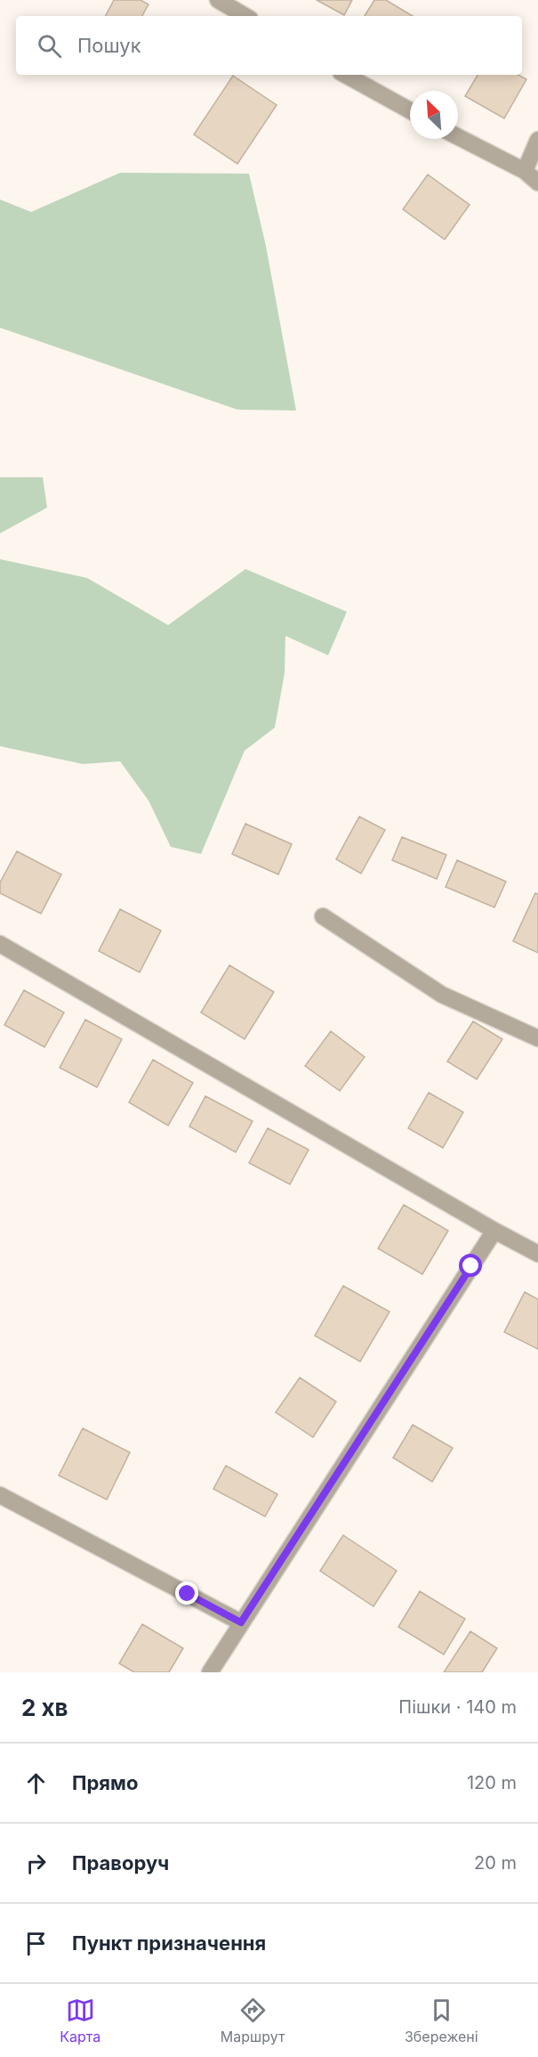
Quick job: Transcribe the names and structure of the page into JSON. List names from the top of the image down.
{
  "north": "top left",
  "page": {
    "search": "Пошук",
    "heading": ["2 хв", "Пішки · 140 m"],
    "list": [
      ["Прямо", "120 m"],
      ["Праворуч", "20 m"],
      "Пункт призначення"
    ],
    "nav": ["Карта", "Маршрут", "Збережені"]
  }
}
